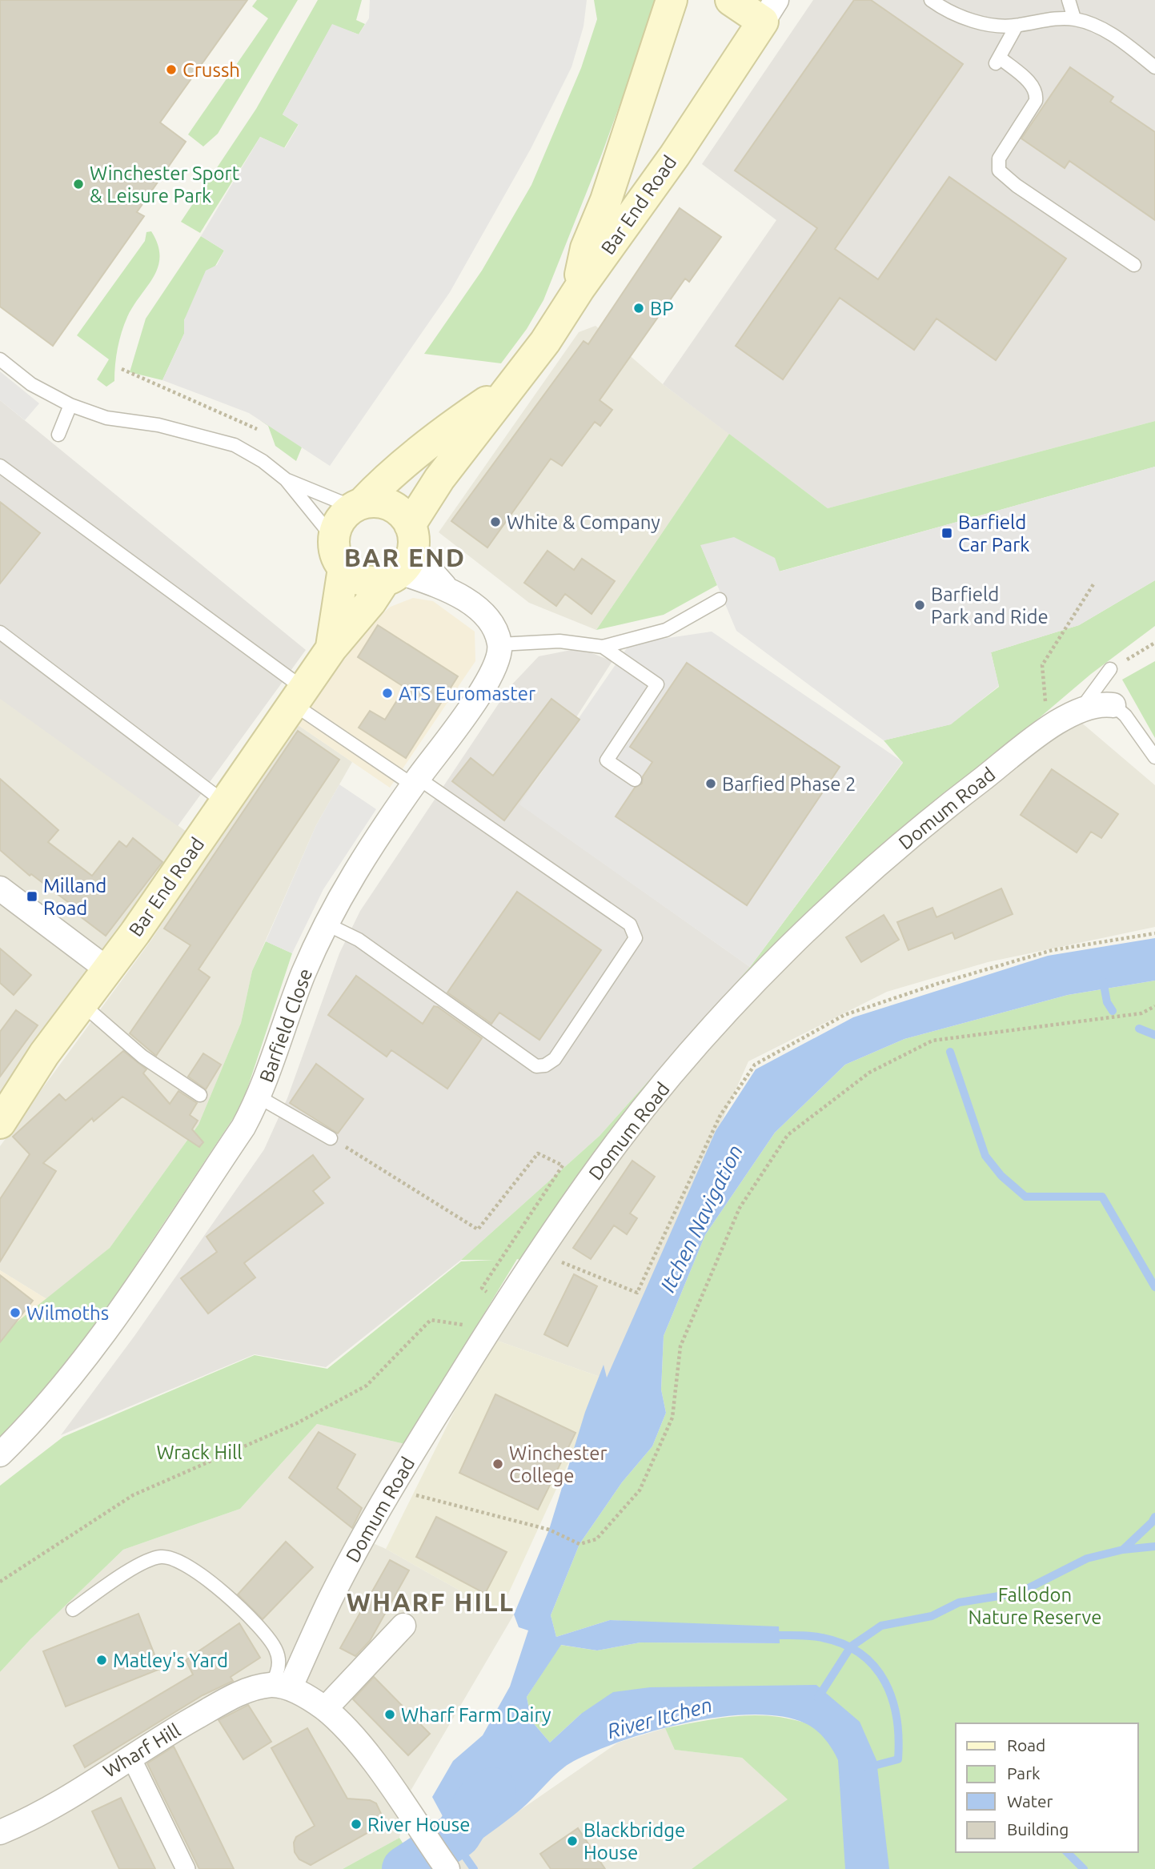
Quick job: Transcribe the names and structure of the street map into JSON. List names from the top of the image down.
{
  "streets": {
    "main road": ["Bar End Road"],
    "street": ["Domum Road", "Barfield Close", "Wharf Hill"]
  },
  "crossings": [
    ["Domum Road", "Wharf Hill"]
  ],
  "districts": ["BAR END", "WHARF HILL"],
  "water": ["Itchen Navigation", "River Itchen"],
  "parks": ["Wrack Hill", "Fallodon Nature Reserve"],
  "places": {
    "other": [
      "Crussh",
      "Winchester Sport & Leisure Park",
      "BP",
      "White & Company",
      "Barfield Park and Ride",
      "ATS Euromaster",
      "Barfied Phase 2",
      "Wilmoths",
      "Winchester College",
      "Matley's Yard",
      "Wharf Farm Dairy",
      "River House",
      "Blackbridge House"
    ],
    "transit": ["Barfield Car Park", "Milland Road"]
  },
  "legend": [
    "Road",
    "Park",
    "Water",
    "Building"
  ]
}
